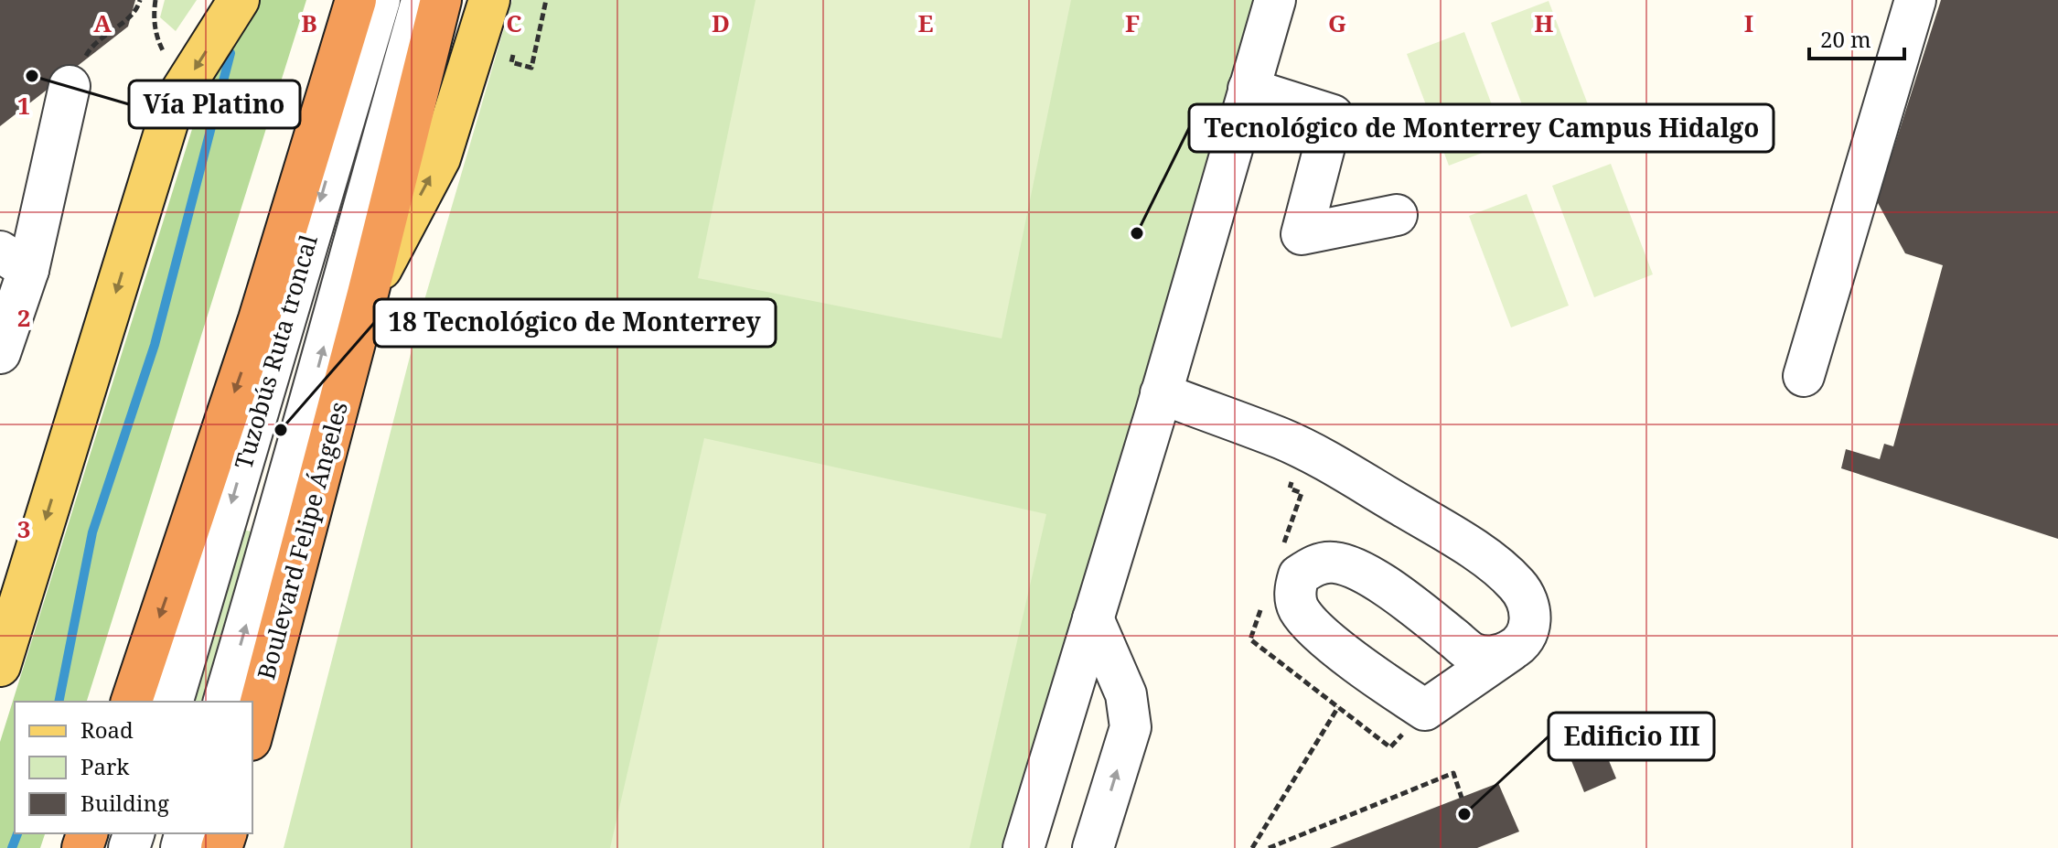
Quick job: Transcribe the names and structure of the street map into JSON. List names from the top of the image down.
{
  "streets": {
    "highway": ["Boulevard Felipe Ángeles"],
    "street": ["Tuzobús Ruta troncal"]
  },
  "places": [
    "Vía Platino",
    "Tecnológico de Monterrey Campus Hidalgo",
    "18 Tecnológico de Monterrey",
    "Edificio III"
  ],
  "legend": ["Road", "Park", "Building"],
  "scale_bar": "20 m",
  "grid": {
    "columns": [
      "A",
      "B",
      "C",
      "D",
      "E",
      "F",
      "G",
      "H",
      "I"
    ],
    "rows": ["1", "2", "3"]
  }
}
